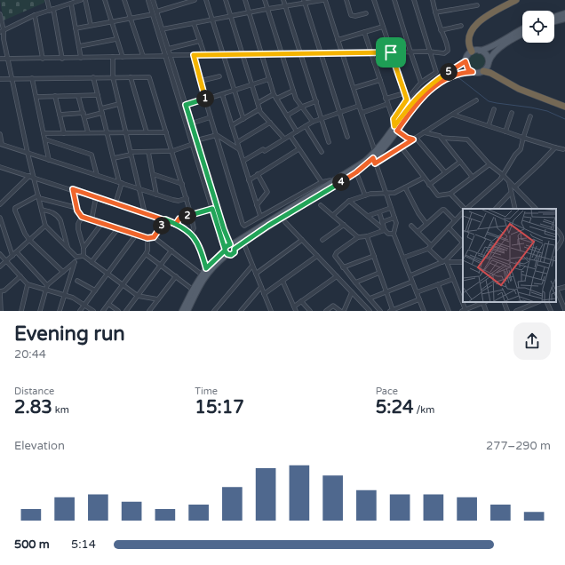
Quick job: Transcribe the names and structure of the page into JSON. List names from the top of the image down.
{
  "page": {
    "pins": [
      "5",
      "1",
      "4",
      "2",
      "3"
    ],
    "heading": ["Evening run", "20:44"],
    "stats": [
      ["Distance", "2.83 km"],
      ["Time", "15:17"],
      ["Pace", "5:24 /km"]
    ],
    "chart": ["Elevation", "277–290 m"],
    "list": [
      {
        "name": "500 m",
        "note": "5:14"
      }
    ]
  }
}
